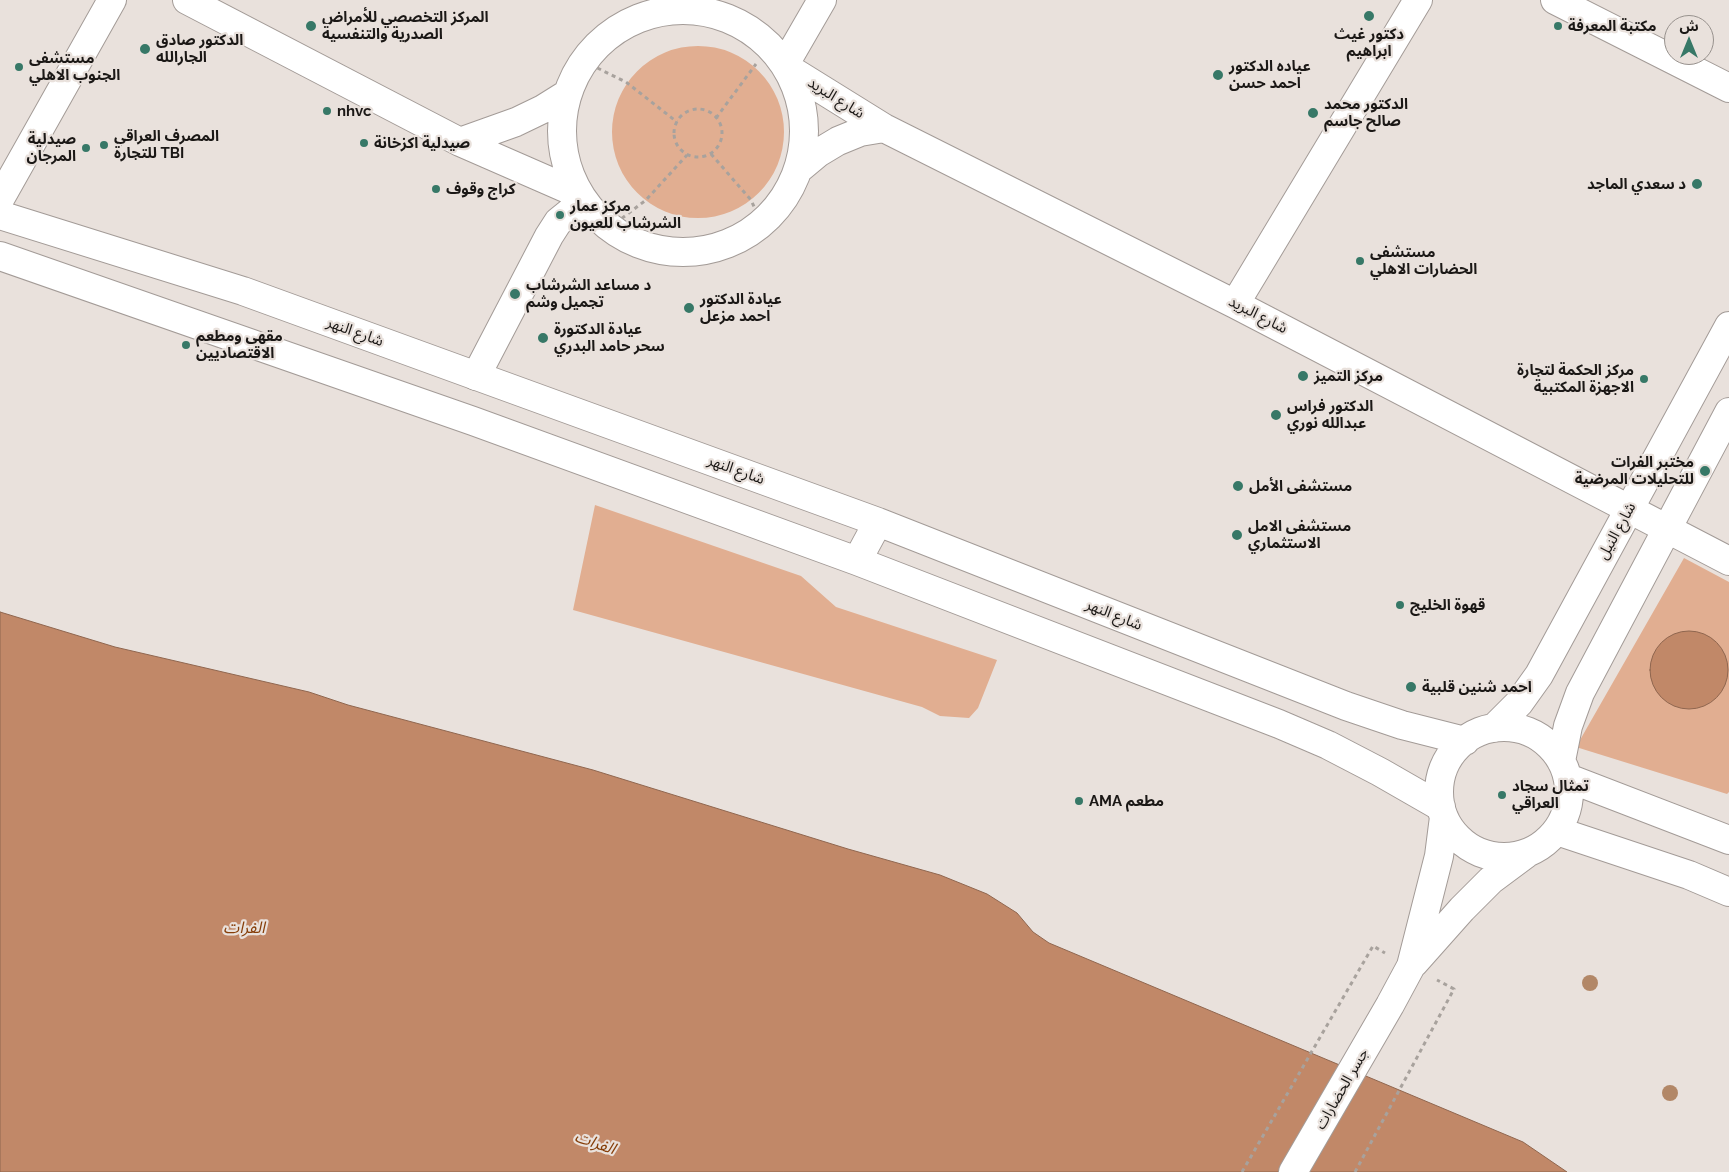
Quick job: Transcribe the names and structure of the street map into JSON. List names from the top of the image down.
{
  "streets": {
    "main road": [
      "شارع البريد",
      "شارع النهر",
      "شارع النيل",
      "جسر الحضارات"
    ]
  },
  "crossings": [
    ["شارع البريد", "شارع النيل"],
    ["شارع النهر", "شارع النيل"]
  ],
  "water": ["الفرات"],
  "places": [
    "دكتور غيث ابراهيم",
    "المركز التخصصي للأمراض الصدرية والتنفسية",
    "مكتبة المعرفة",
    "الدكتور صادق الجارالله",
    "مستشفى الجنوب الاهلي",
    "عياده الدكتور احمد حسن",
    "nhvc",
    "ﺍﻟﺪﻛﺘﻮﺭ ﻣﺤﻤﺪ ﺻﺎﻟﺢ ﺟﺎﺳﻢ",
    "صيدلية اكزخانة",
    "المصرف العراقي للتجارة TBI",
    "صيدلية المرجان",
    "د سعدي الماجد",
    "كراج وقوف",
    "مركز عمار الشرشاب للعيون",
    "مستشفى الحضارات الاهلي",
    "د مساعد الشرشاب تجميل وشم",
    "عيادة الدكتور احمد مزعل",
    "عيادة الدكتورة سحر حامد البدري",
    "مقهى ومطعم الاقتصاديين",
    "مركز التميز",
    "مركز الحكمة لتجارة الاجهزة المكتبية",
    "ﺍﻟﺪﻛﺘﻮﺭ ﻓﺮﺍﺱ ﻋﺒﺪﺍﻟﻠﻪ ﻧﻮﺭﻱ",
    "مختبر الفرات للتحليلات المرضية",
    "مستشفى الأمل",
    "مستشفى الامل الاستثماري",
    "قهوة الخليج",
    "احمد شنين قلبية",
    "تمثال سجاد العراقي",
    "AMA مطعم"
  ],
  "north": "top"
}
